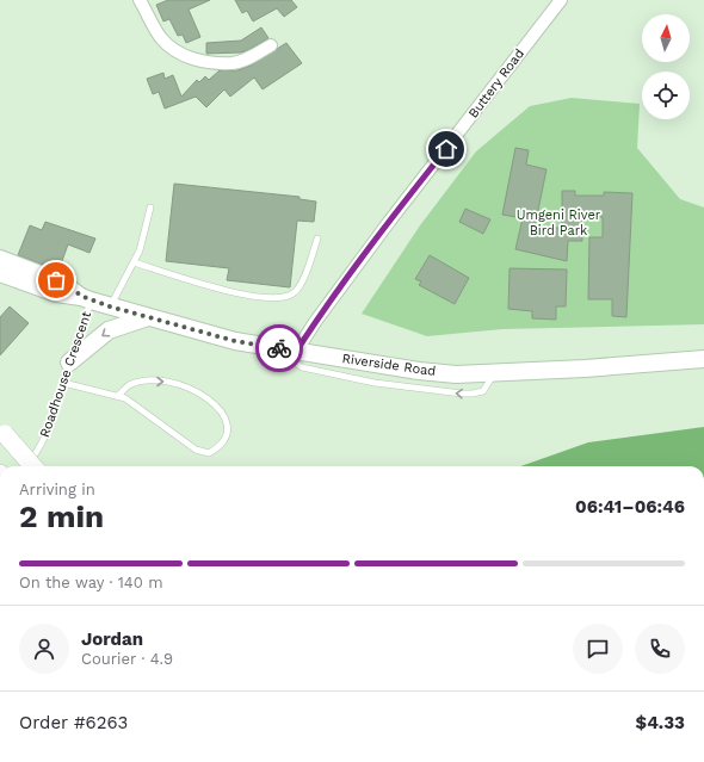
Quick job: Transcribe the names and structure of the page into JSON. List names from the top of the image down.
{
  "streets": {
    "main road": ["Riverside Road"],
    "street": ["Buttery Road"],
    "lane": ["Roadhouse Crescent"]
  },
  "crossings": [
    ["Buttery Road", "Riverside Road"],
    ["Riverside Road", "Roadhouse Crescent"]
  ],
  "parks": ["Umgeni River Bird Park"],
  "north": "top",
  "page": {
    "heading": ["2 min", "Arriving in", "06:41–06:46"],
    "panel": [
      "Jordan",
      "Courier · 4.9",
      "Order #6263",
      "$4.33"
    ],
    "bar": "On the way · 140 m"
  }
}
